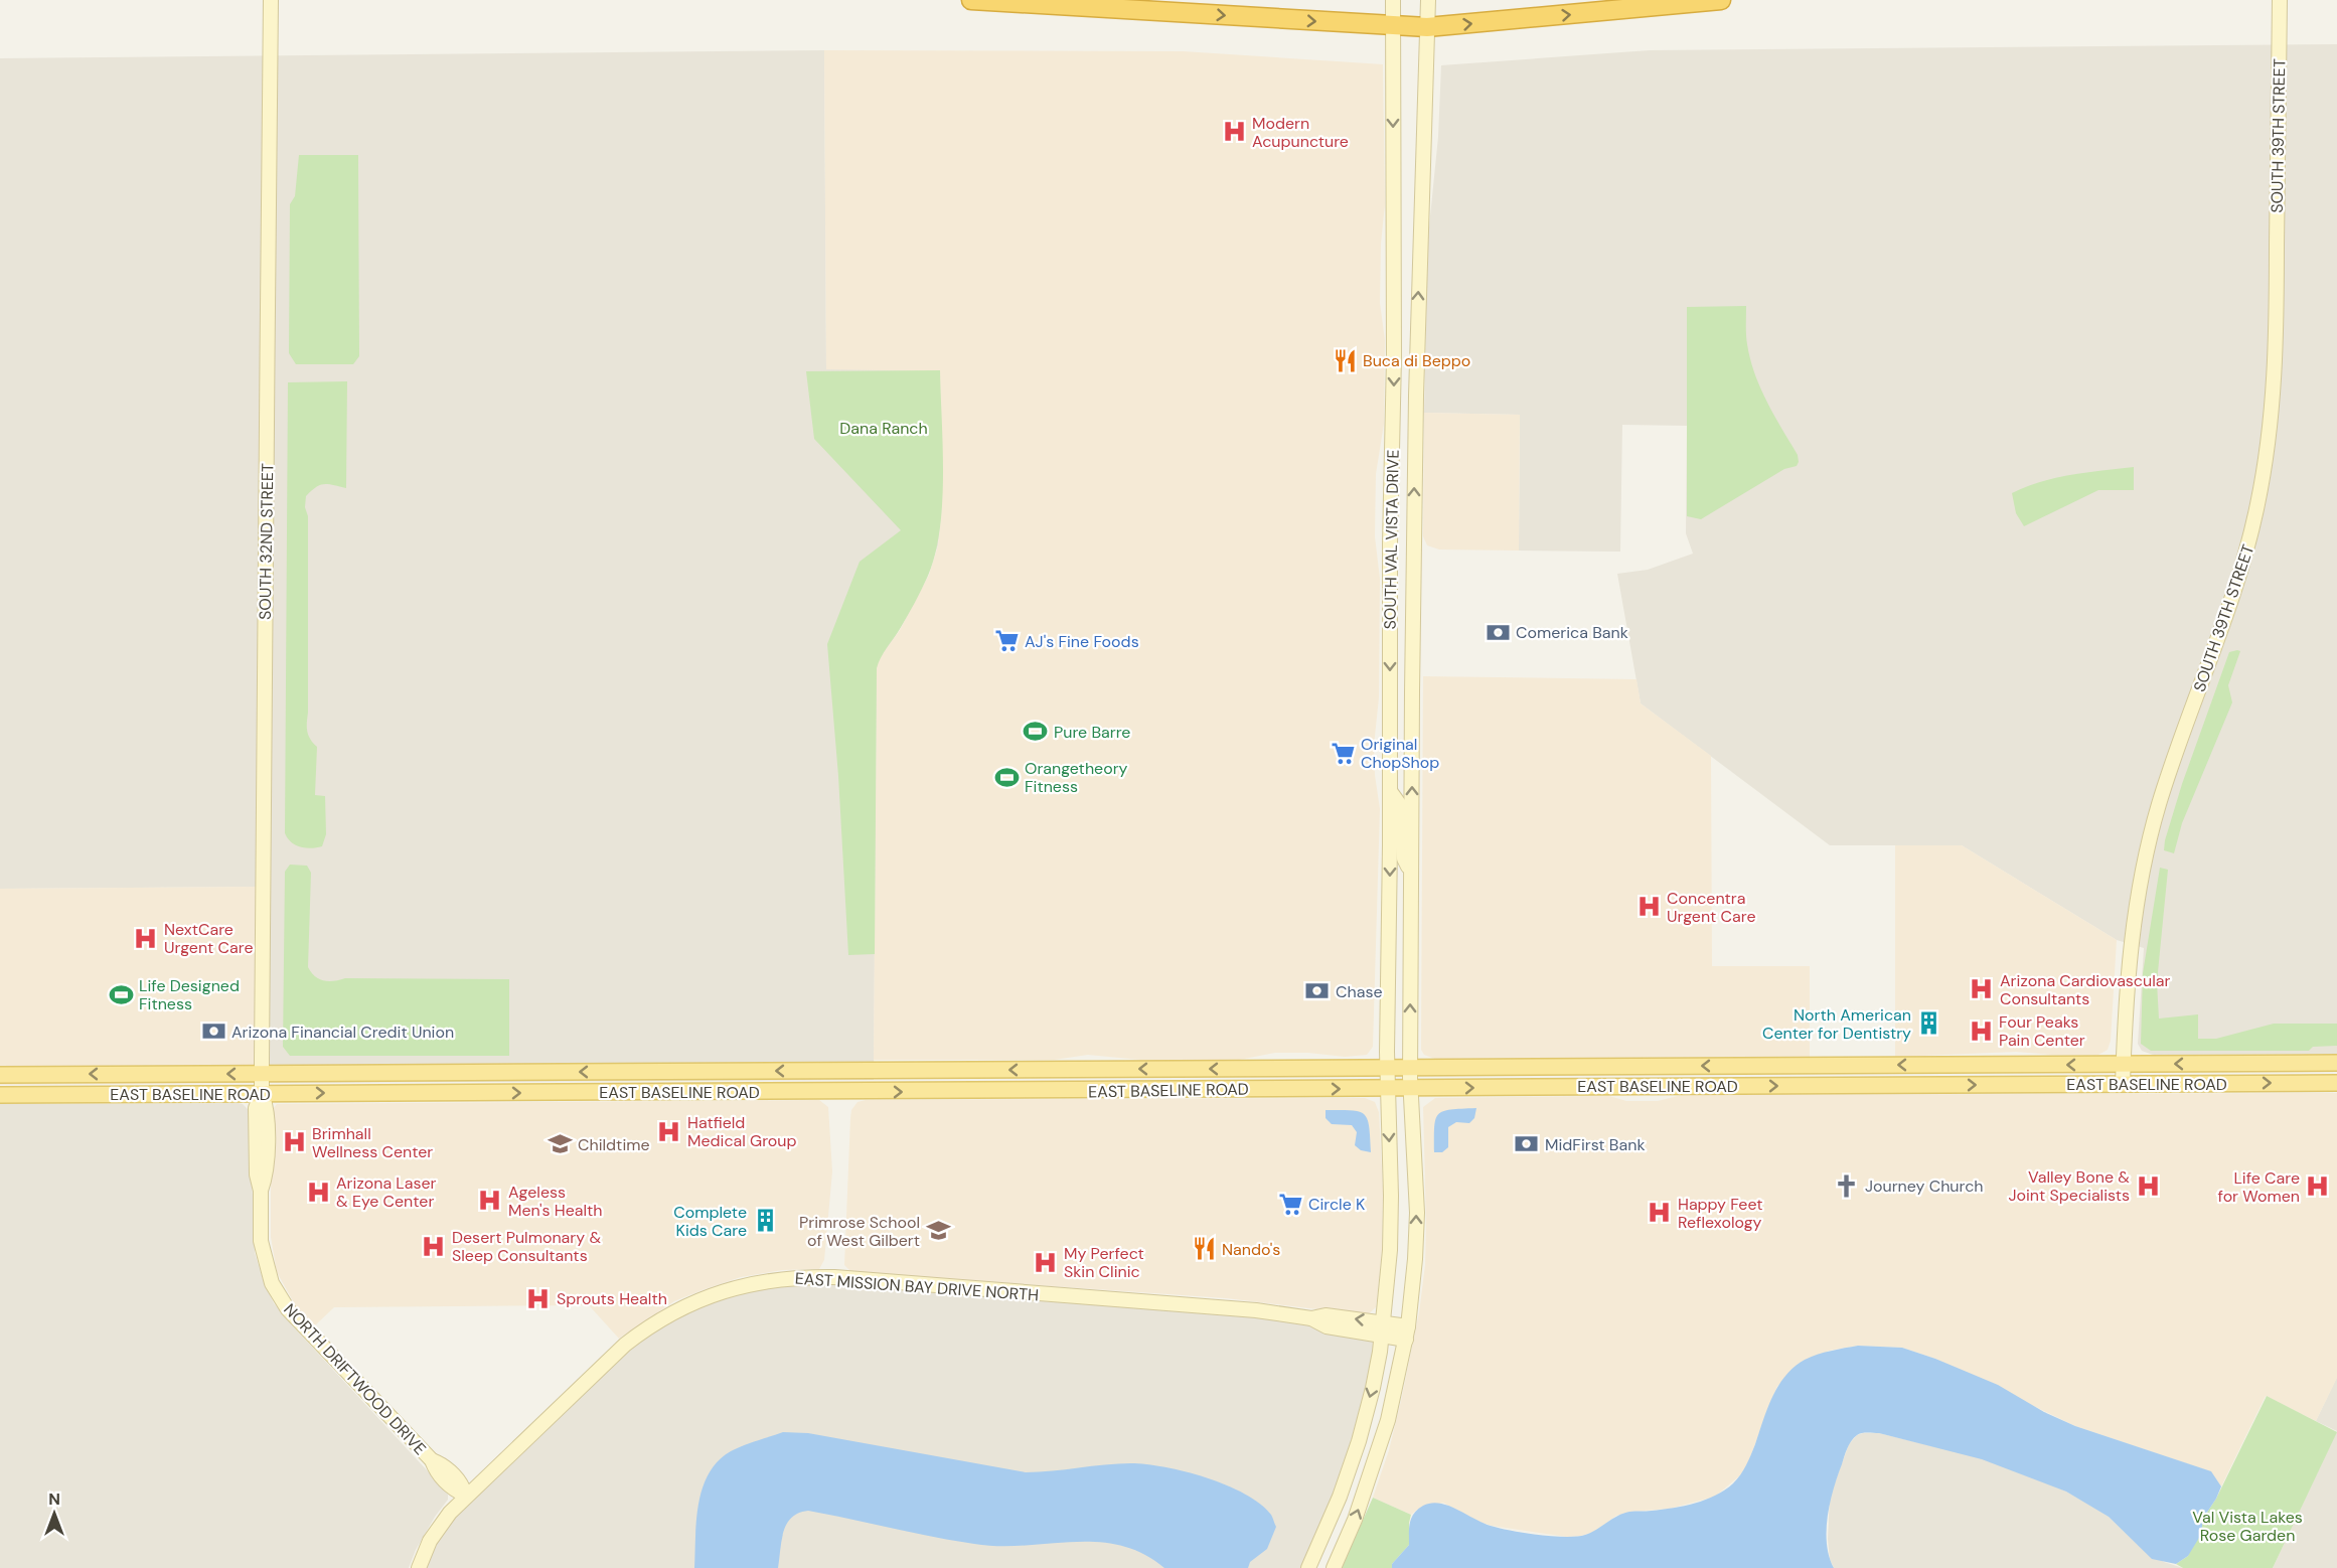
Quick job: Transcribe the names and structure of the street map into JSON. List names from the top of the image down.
{
  "streets": {
    "main road": ["EAST BASELINE ROAD"],
    "street": [
      "SOUTH 39TH STREET",
      "SOUTH VAL VISTA DRIVE",
      "SOUTH 32ND STREET",
      "EAST MISSION BAY DRIVE NORTH",
      "NORTH DRIFTWOOD DRIVE"
    ]
  },
  "crossings": [
    ["SOUTH 39TH STREET", "EAST BASELINE ROAD"],
    ["SOUTH VAL VISTA DRIVE", "EAST BASELINE ROAD"],
    ["SOUTH VAL VISTA DRIVE", "EAST MISSION BAY DRIVE NORTH"],
    ["SOUTH 32ND STREET", "EAST BASELINE ROAD"],
    ["SOUTH 32ND STREET", "NORTH DRIFTWOOD DRIVE"],
    ["EAST BASELINE ROAD", "NORTH DRIFTWOOD DRIVE"],
    ["EAST MISSION BAY DRIVE NORTH", "NORTH DRIFTWOOD DRIVE"]
  ],
  "parks": ["Dana Ranch", "Val Vista Lakes Rose Garden"],
  "places": {
    "hospital": [
      "Modern Acupuncture",
      "Concentra Urgent Care",
      "NextCare Urgent Care",
      "Arizona Cardiovascular Consultants",
      "Four Peaks Pain Center",
      "Hatfield Medical Group",
      "Brimhall Wellness Center",
      "Valley Bone & Joint Specialists",
      "Life Care for Women",
      "Arizona Laser & Eye Center",
      "Ageless Men's Health",
      "Happy Feet Reflexology",
      "Desert Pulmonary & Sleep Consultants",
      "My Perfect Skin Clinic",
      "Sprouts Health"
    ],
    "restaurant": ["Buca di Beppo", "Nando's"],
    "bank": [
      "Comerica Bank",
      "Chase",
      "Arizona Financial Credit Union",
      "MidFirst Bank"
    ],
    "supermarket": ["AJ's Fine Foods", "Original ChopShop", "Circle K"],
    "sports": ["Pure Barre", "Orangetheory Fitness", "Life Designed Fitness"],
    "building": ["North American Center for Dentistry", "Complete Kids Care"],
    "school or university": ["Childtime", "Primrose School of West Gilbert"],
    "church": ["Journey Church"]
  },
  "north": "top"
}
